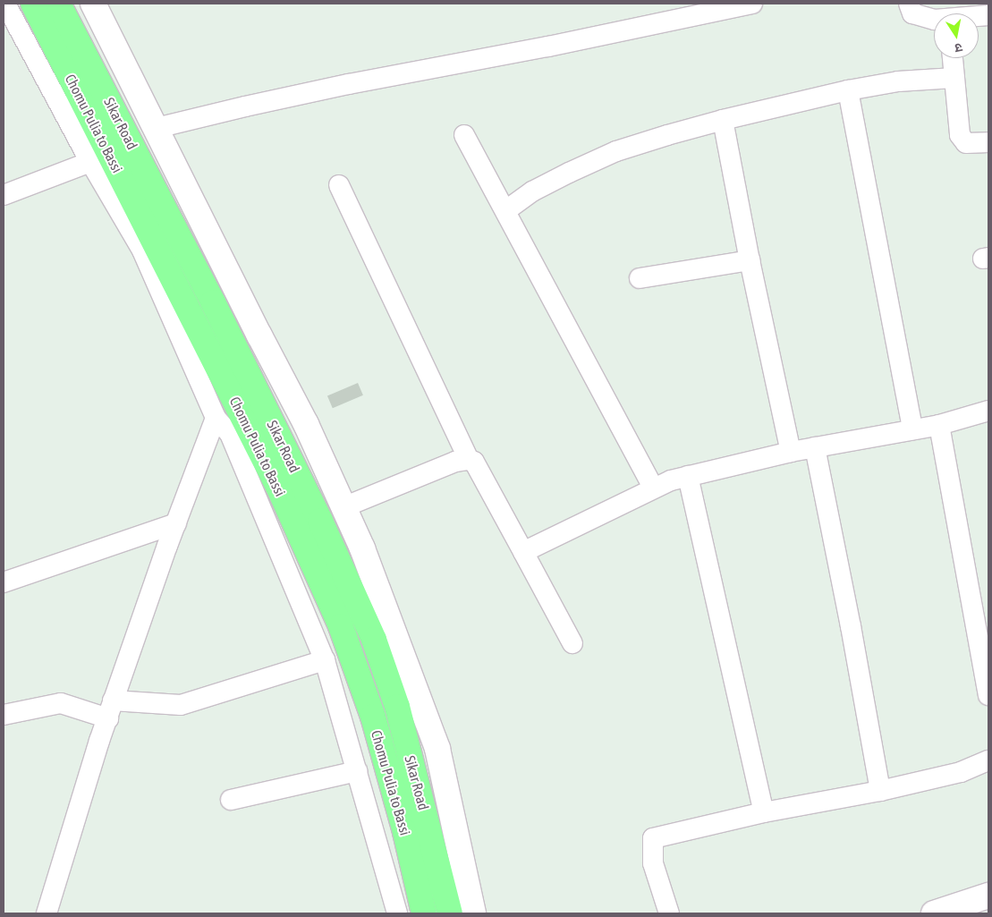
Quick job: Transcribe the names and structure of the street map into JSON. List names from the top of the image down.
{
  "streets": {
    "highway": ["Chomu Pulia to Bassi", "Sikar Road"]
  },
  "north": "bottom"
}
